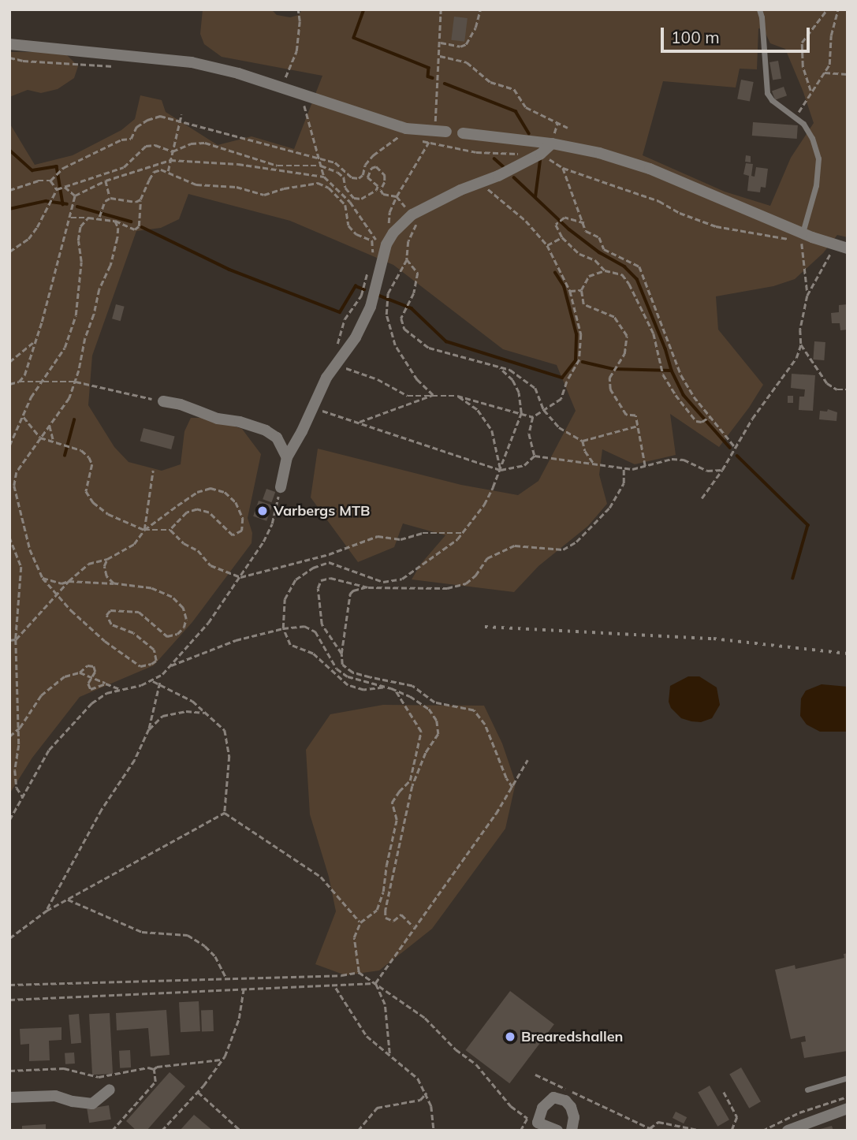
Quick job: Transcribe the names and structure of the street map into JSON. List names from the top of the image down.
{
  "places": ["Varbergs MTB", "Brearedshallen"],
  "scale_bar": "100 m"
}
